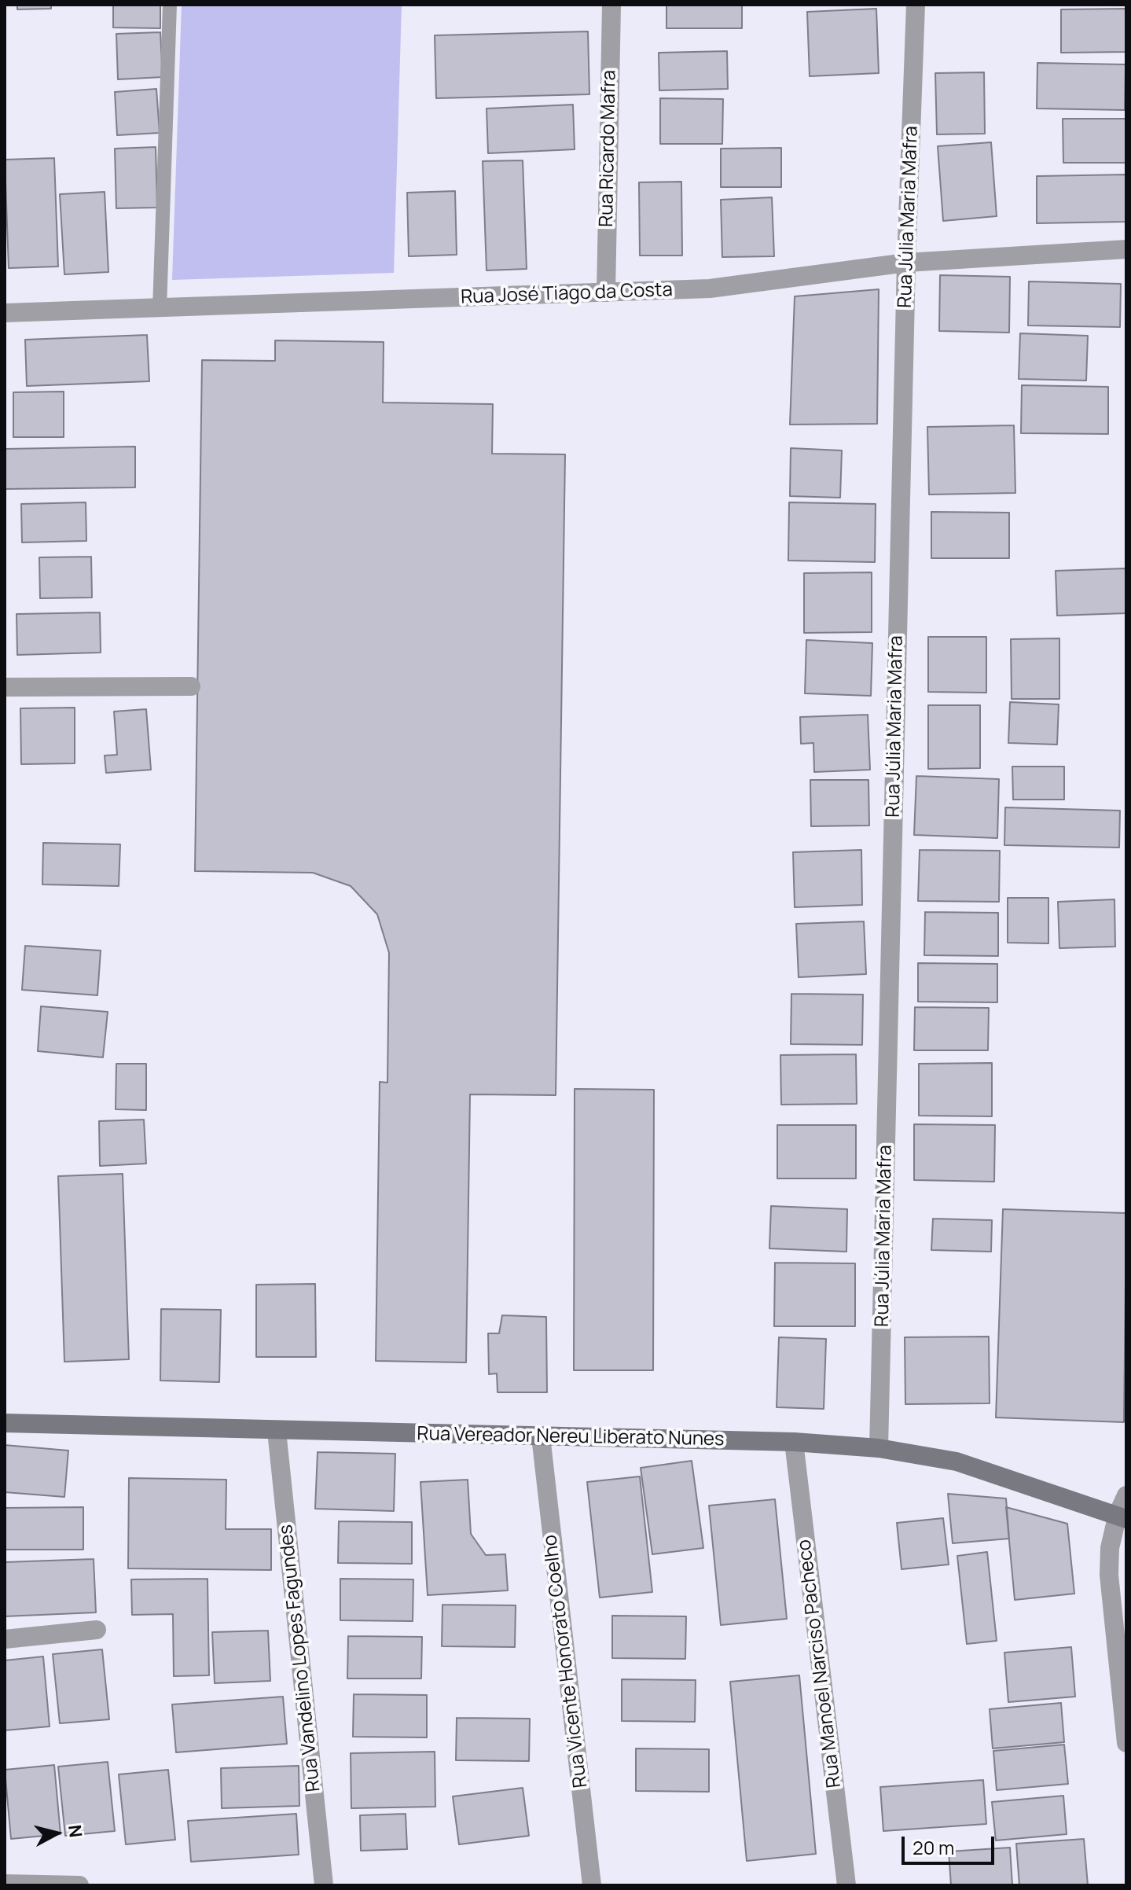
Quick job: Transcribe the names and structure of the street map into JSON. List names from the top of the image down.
{
  "streets": {
    "main road": ["Rua Vereador Nereu Liberato Nunes"],
    "street": [
      "Rua Ricardo Mafra",
      "Rua Júlia Maria Mafra",
      "Rua José Tiago da Costa",
      "Rua Vandelino Lopes Fagundes",
      "Rua Vicente Honorato Coelho",
      "Rua Manoel Narciso Pacheco"
    ]
  },
  "crossings": [
    ["Rua Ricardo Mafra", "Rua José Tiago da Costa"],
    ["Rua Júlia Maria Mafra", "Rua José Tiago da Costa"],
    ["Rua Júlia Maria Mafra", "Rua Vereador Nereu Liberato Nunes"],
    ["Rua Vereador Nereu Liberato Nunes", "Rua Vandelino Lopes Fagundes"],
    ["Rua Vereador Nereu Liberato Nunes", "Rua Vicente Honorato Coelho"],
    ["Rua Vereador Nereu Liberato Nunes", "Rua Manoel Narciso Pacheco"]
  ],
  "scale_bar": "20 m",
  "north": "right"
}
